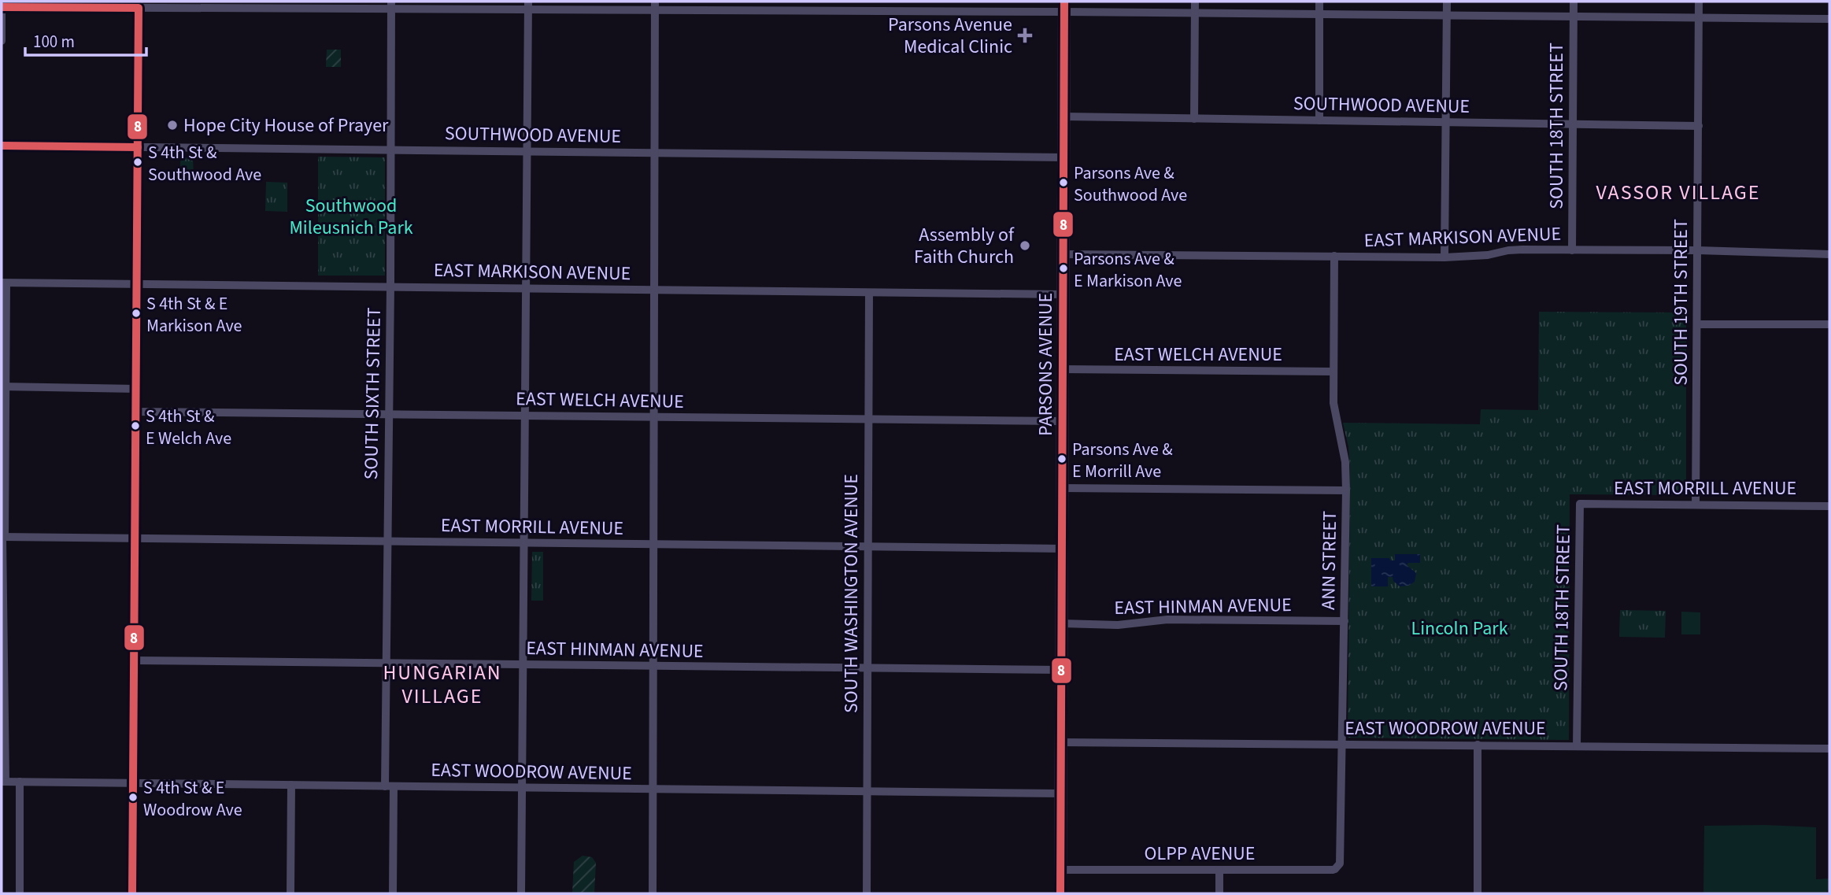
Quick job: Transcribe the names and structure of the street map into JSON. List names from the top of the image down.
{
  "streets": {
    "main road": ["PARSONS AVENUE"],
    "street": [
      "SOUTHWOOD AVENUE",
      "SOUTH 18TH STREET",
      "EAST MARKISON AVENUE",
      "SOUTH 19TH STREET",
      "EAST WELCH AVENUE",
      "SOUTH SIXTH STREET",
      "EAST MORRILL AVENUE",
      "ANN STREET",
      "SOUTH WASHINGTON AVENUE",
      "EAST HINMAN AVENUE",
      "EAST WOODROW AVENUE",
      "OLPP AVENUE"
    ]
  },
  "crossings": [
    ["SOUTHWOOD AVENUE", "SOUTH 18TH STREET"],
    ["SOUTHWOOD AVENUE", "SOUTH 19TH STREET"],
    ["SOUTHWOOD AVENUE", "PARSONS AVENUE"],
    ["SOUTHWOOD AVENUE", "SOUTH SIXTH STREET"],
    ["SOUTH 18TH STREET", "EAST MARKISON AVENUE"],
    ["SOUTH 18TH STREET", "EAST MORRILL AVENUE"],
    ["SOUTH 18TH STREET", "EAST WOODROW AVENUE"],
    ["EAST MARKISON AVENUE", "SOUTH 19TH STREET"],
    ["EAST MARKISON AVENUE", "PARSONS AVENUE"],
    ["EAST MARKISON AVENUE", "SOUTH SIXTH STREET"],
    ["EAST MARKISON AVENUE", "ANN STREET"],
    ["EAST MARKISON AVENUE", "SOUTH WASHINGTON AVENUE"],
    ["SOUTH 19TH STREET", "EAST MORRILL AVENUE"],
    ["EAST WELCH AVENUE", "PARSONS AVENUE"],
    ["EAST WELCH AVENUE", "SOUTH SIXTH STREET"],
    ["EAST WELCH AVENUE", "ANN STREET"],
    ["EAST WELCH AVENUE", "SOUTH WASHINGTON AVENUE"],
    ["PARSONS AVENUE", "EAST MORRILL AVENUE"],
    ["PARSONS AVENUE", "EAST HINMAN AVENUE"],
    ["PARSONS AVENUE", "EAST WOODROW AVENUE"],
    ["PARSONS AVENUE", "OLPP AVENUE"],
    ["SOUTH SIXTH STREET", "EAST MORRILL AVENUE"],
    ["SOUTH SIXTH STREET", "EAST HINMAN AVENUE"],
    ["SOUTH SIXTH STREET", "EAST WOODROW AVENUE"],
    ["EAST MORRILL AVENUE", "SOUTH WASHINGTON AVENUE"],
    ["ANN STREET", "EAST HINMAN AVENUE"],
    ["ANN STREET", "EAST WOODROW AVENUE"],
    ["ANN STREET", "OLPP AVENUE"],
    ["SOUTH WASHINGTON AVENUE", "EAST HINMAN AVENUE"],
    ["SOUTH WASHINGTON AVENUE", "EAST WOODROW AVENUE"]
  ],
  "districts": ["VASSOR VILLAGE", "HUNGARIAN VILLAGE"],
  "parks": ["Southwood Mileusnich Park", "Lincoln Park"],
  "places": {
    "health": ["Parsons Avenue Medical Clinic"],
    "other": [
      "Hope City House of Prayer",
      "S 4th St & Southwood Ave",
      "Parsons Ave & Southwood Ave",
      "Assembly of Faith Church",
      "Parsons Ave & E Markison Ave",
      "S 4th St & E Markison Ave",
      "S 4th St & E Welch Ave",
      "Parsons Ave & E Morrill Ave",
      "S 4th St & E Woodrow Ave"
    ]
  },
  "lines": ["transit line 8"],
  "scale_bar": "100 m"
}
